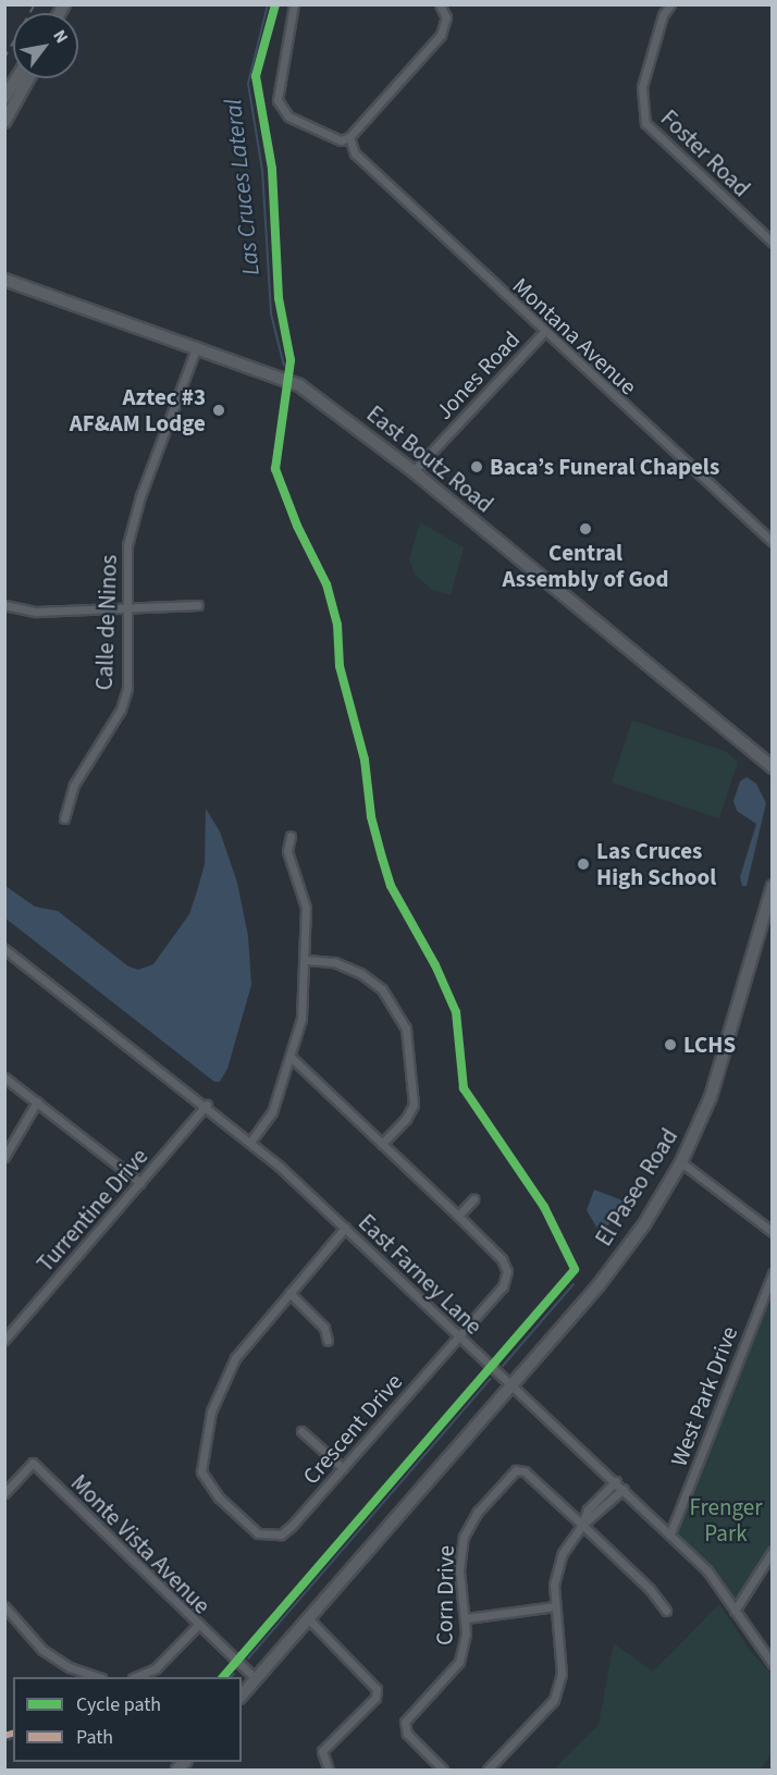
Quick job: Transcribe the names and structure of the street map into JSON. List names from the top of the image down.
{
  "streets": {
    "main road": ["East Boutz Road", "El Paseo Road"],
    "street": [
      "Foster Road",
      "Montana Avenue",
      "Jones Road",
      "Calle de Ninos",
      "Turrentine Drive",
      "East Farney Lane",
      "West Park Drive",
      "Crescent Drive",
      "Monte Vista Avenue",
      "Corn Drive"
    ]
  },
  "crossings": [
    ["Montana Avenue", "Jones Road"],
    ["Jones Road", "East Boutz Road"],
    ["East Boutz Road", "Calle de Ninos"],
    ["El Paseo Road", "East Farney Lane"],
    ["El Paseo Road", "Monte Vista Avenue"],
    ["Turrentine Drive", "East Farney Lane"],
    ["East Farney Lane", "West Park Drive"],
    ["East Farney Lane", "Crescent Drive"]
  ],
  "water": ["Las Cruces Lateral"],
  "parks": ["Frenger Park"],
  "places": [
    "Aztec #3 AF&AM Lodge",
    "Baca’s Funeral Chapels",
    "Central Assembly of God",
    "Las Cruces High School",
    "LCHS"
  ],
  "legend": ["Cycle path", "Path"],
  "north": "top right"
}
